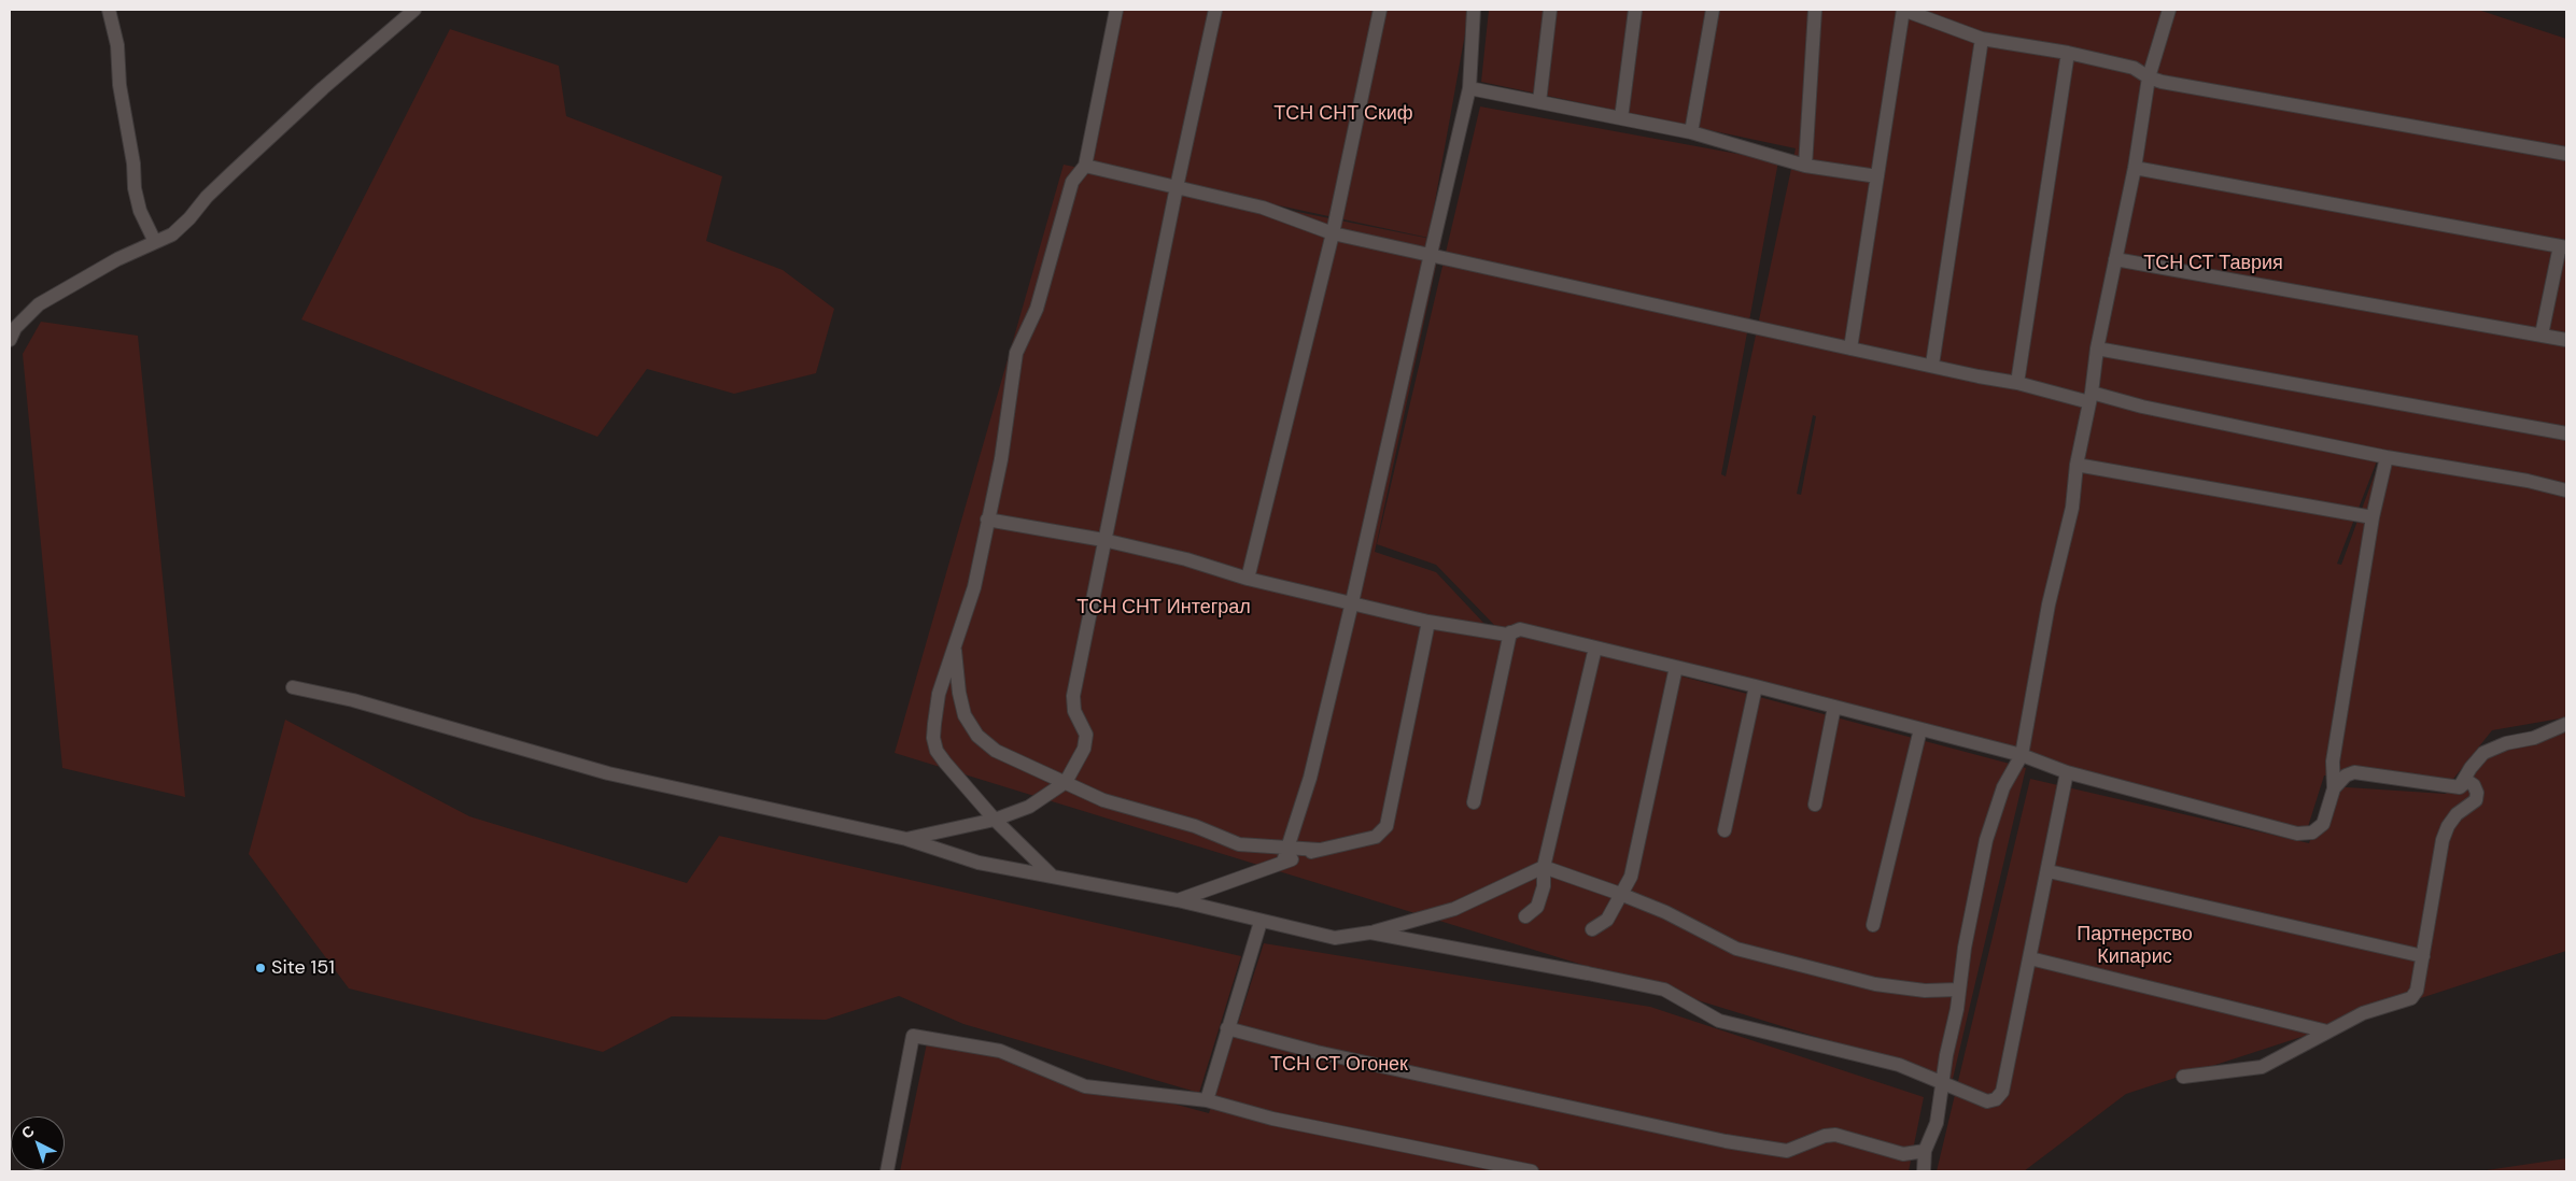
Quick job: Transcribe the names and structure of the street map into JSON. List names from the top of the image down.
{
  "parks": [
    "ТСН СНТ Скиф",
    "ТСН СТ Таврия",
    "ТСН СНТ Интеграл",
    "Партнерство Кипарис",
    "ТСН СТ Огонек"
  ],
  "places": ["Site 151"],
  "north": "top left"
}
